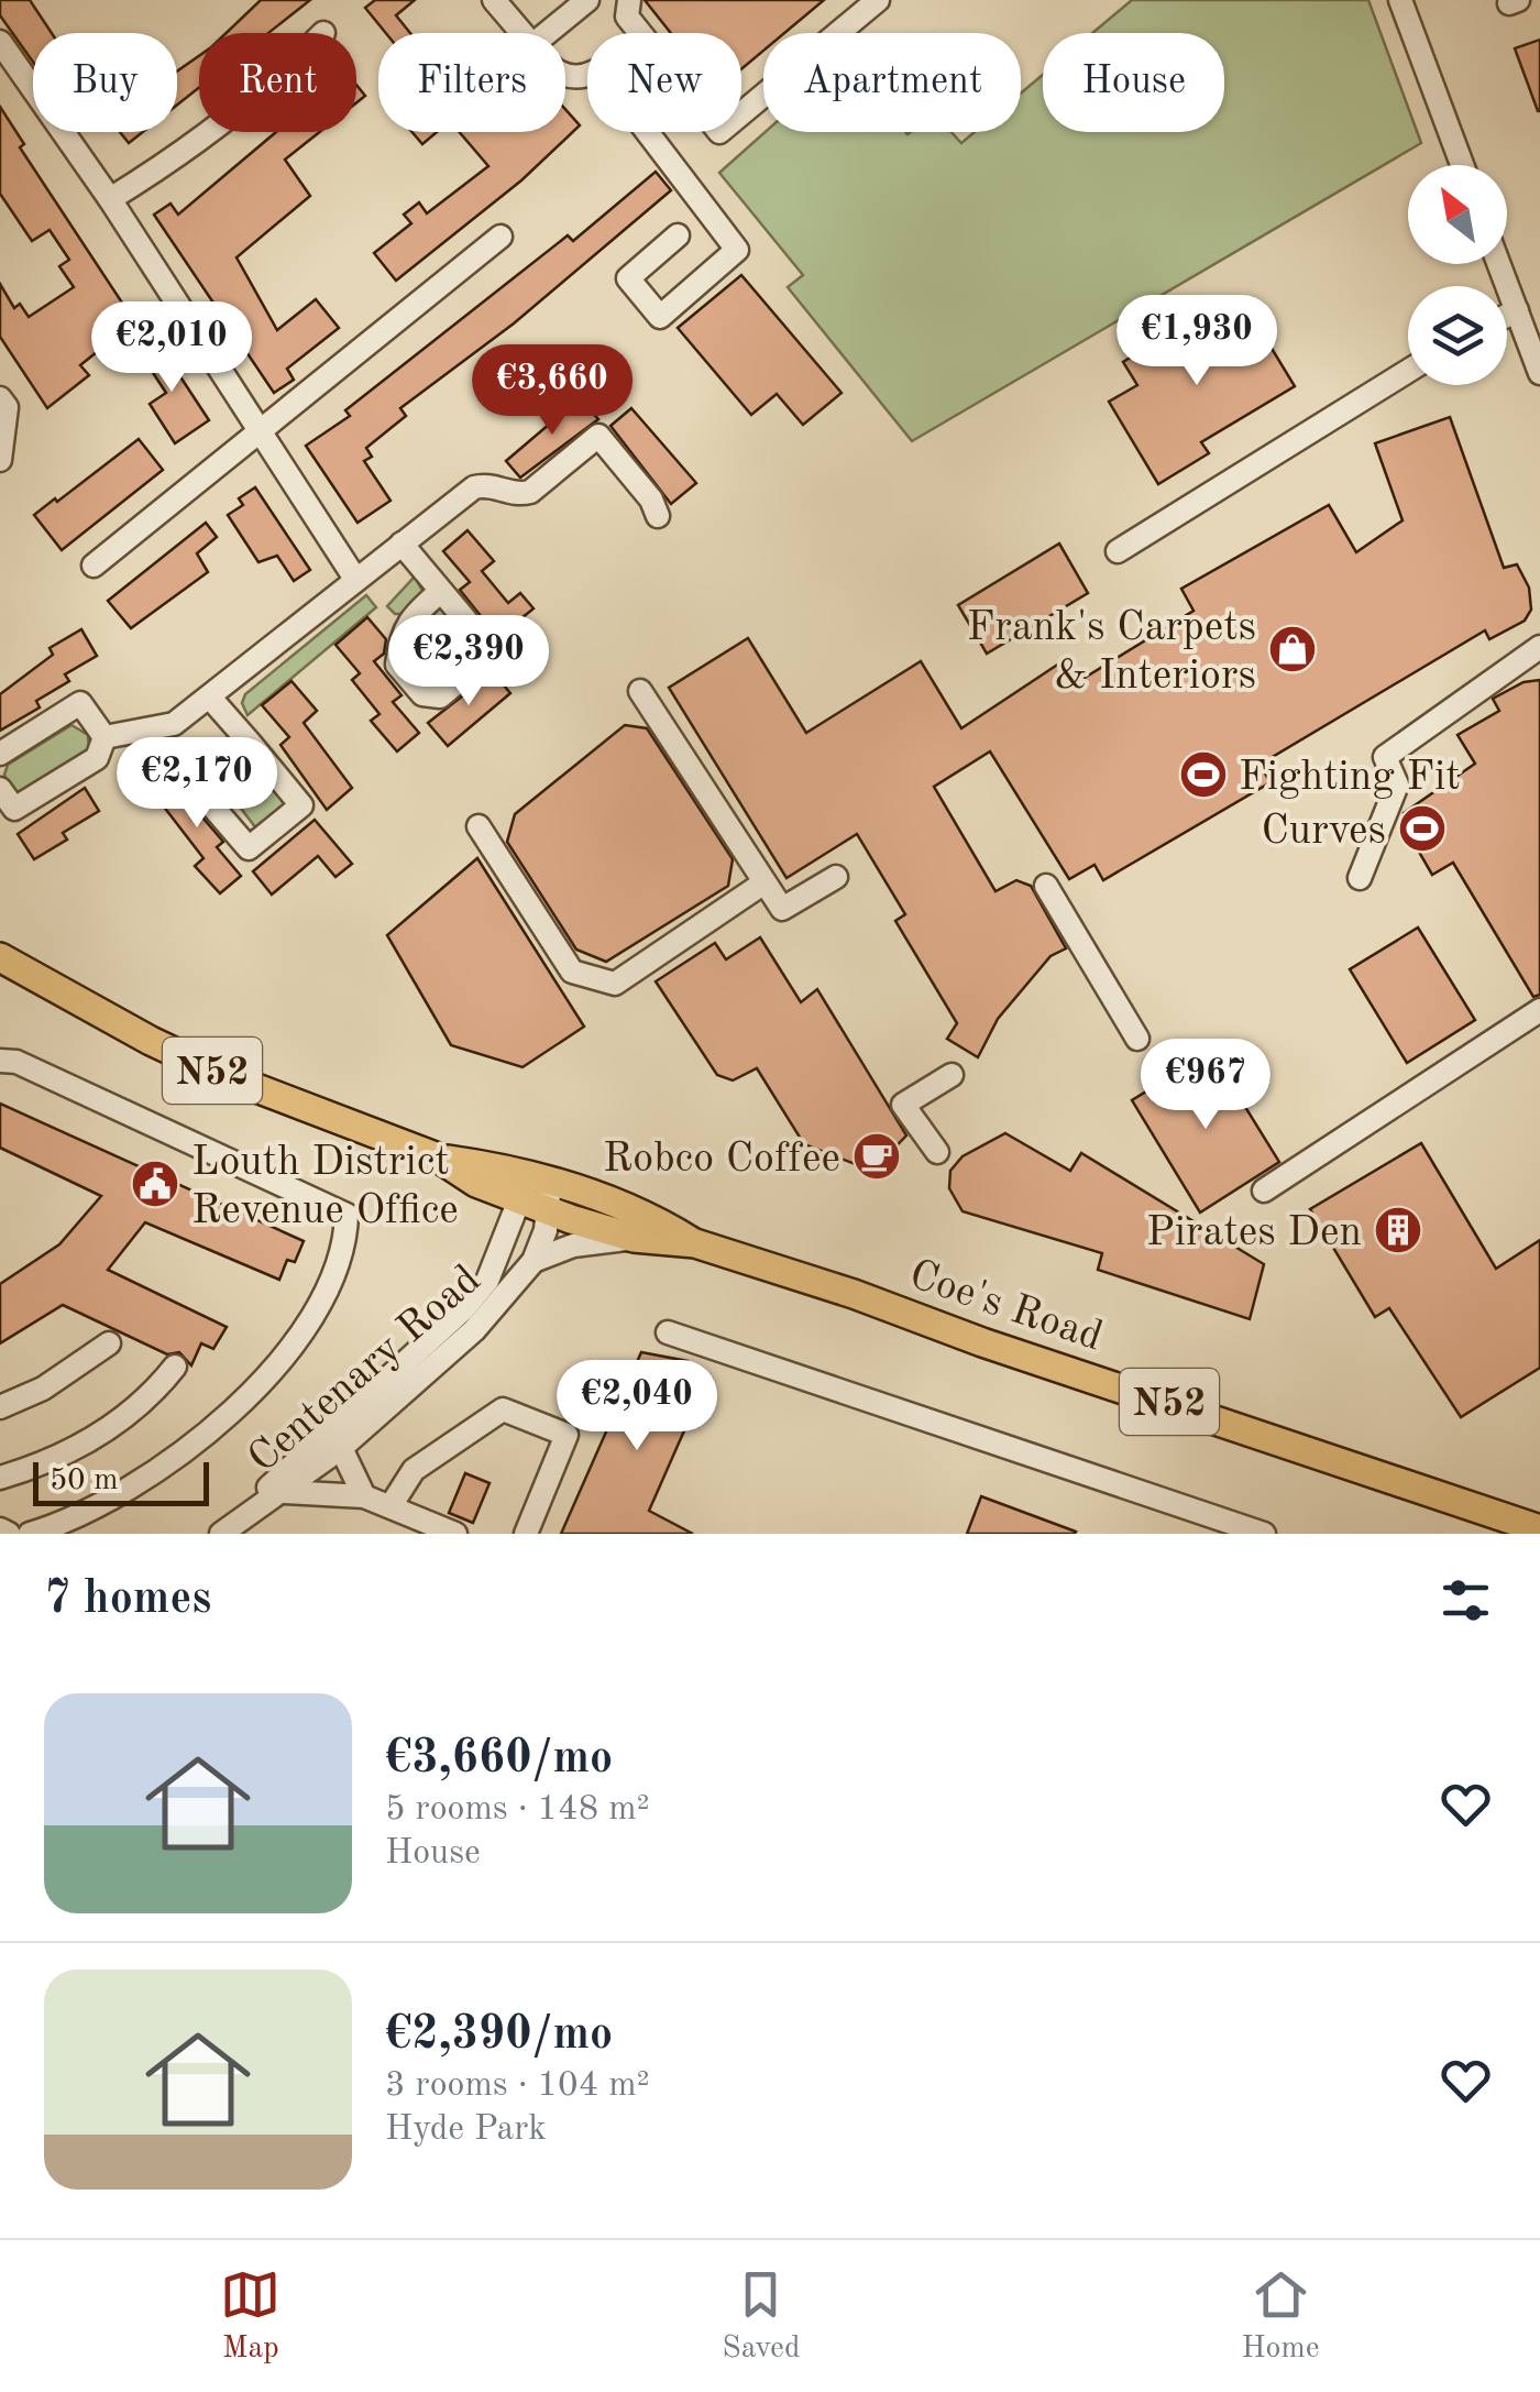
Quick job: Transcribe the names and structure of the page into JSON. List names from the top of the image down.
{
  "streets": {
    "main road": ["N52", "Coe's Road"],
    "street": ["Centenary Road"]
  },
  "crossings": [
    ["Coe's Road", "Centenary Road"]
  ],
  "places": {
    "shop": ["Frank's Carpets & Interiors"],
    "sports": ["Fighting Fit", "Curves"],
    "cafe": ["Robco Coffee"],
    "public building": ["Louth District Revenue Office"],
    "building": ["Pirates Den"]
  },
  "scale_bar": "50 m",
  "north": "top left",
  "page": {
    "chip": [
      "Buy",
      "Rent",
      "Filters",
      "New",
      "Apartment",
      "House"
    ],
    "price": [
      "€1,930",
      "€2,010",
      "€3,660",
      "€2,390",
      "€2,170",
      "€967",
      "€2,040"
    ],
    "scale": "50 m",
    "heading": "7 homes",
    "list": [
      {
        "name": "€3,660/mo",
        "note": "5 rooms · 148 m² · House"
      },
      {
        "name": "€2,390/mo",
        "note": "3 rooms · 104 m² · Hyde Park"
      }
    ],
    "tabs": ["Map", "Saved", "Home"]
  }
}
